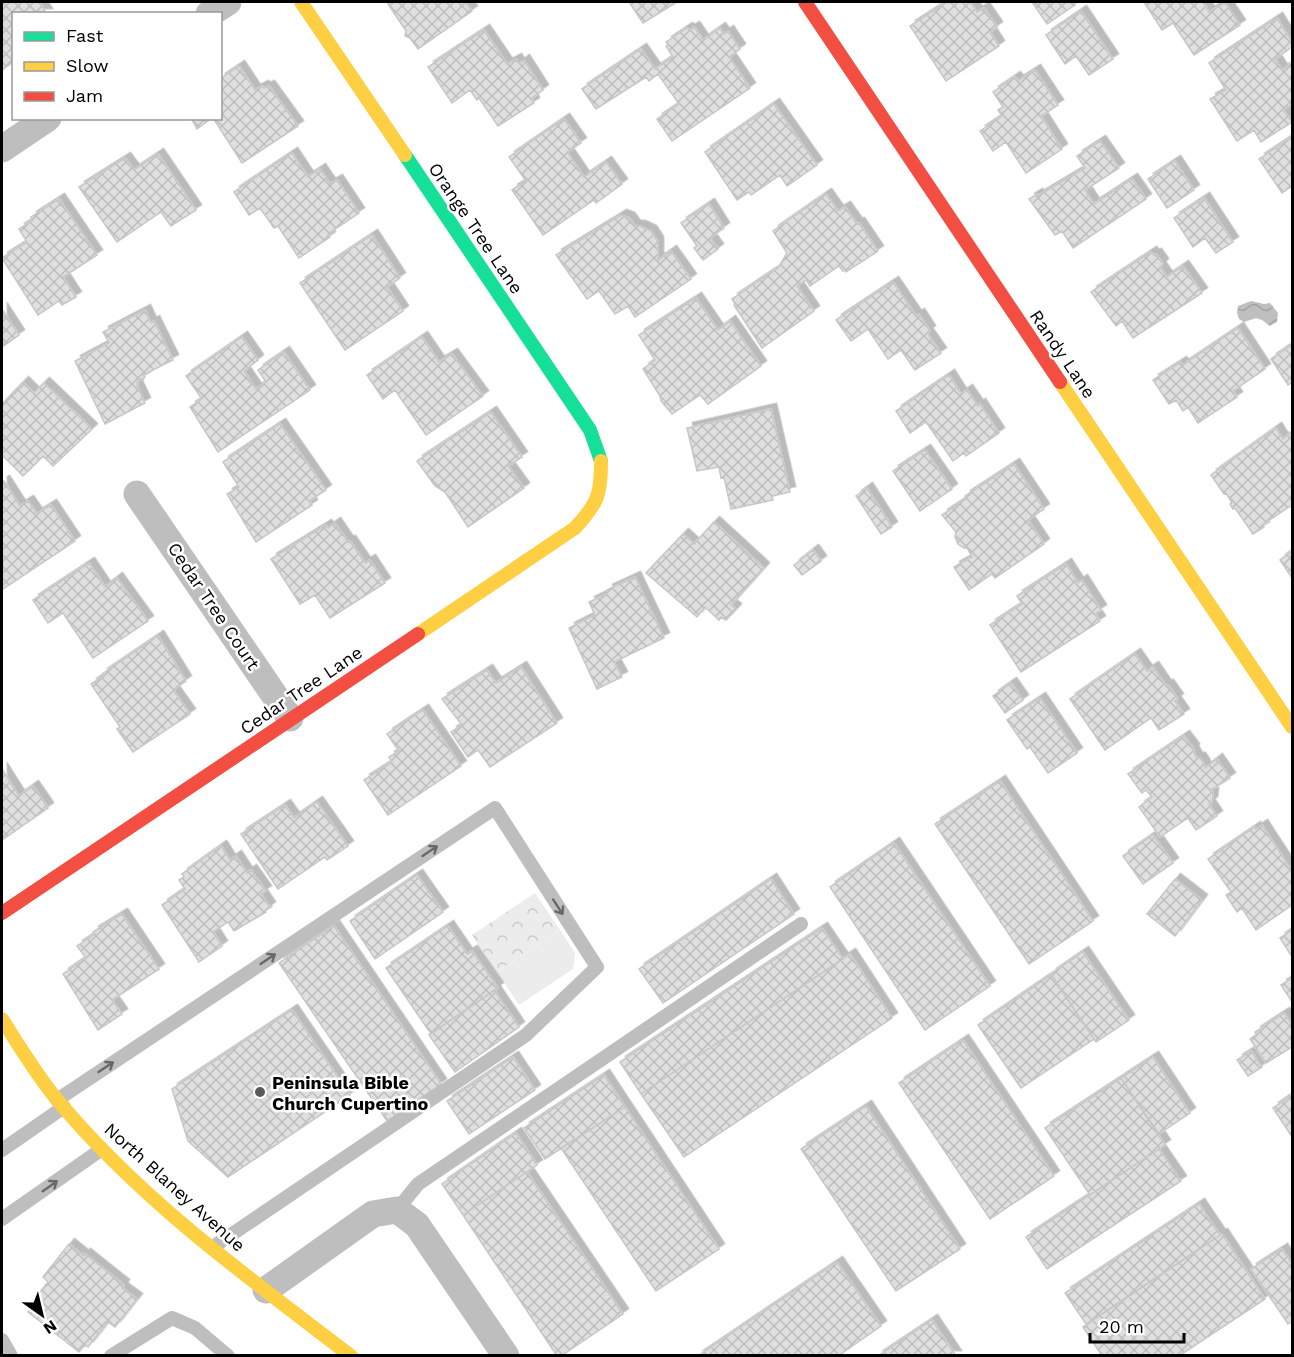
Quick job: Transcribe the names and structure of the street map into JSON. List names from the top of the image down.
{
  "streets": {
    "street": [
      "Orange Tree Lane",
      "Randy Lane",
      "Cedar Tree Court",
      "Cedar Tree Lane",
      "North Blaney Avenue"
    ]
  },
  "crossings": [
    ["Orange Tree Lane", "Cedar Tree Lane"],
    ["Cedar Tree Court", "Cedar Tree Lane"]
  ],
  "places": ["Peninsula Bible Church Cupertino"],
  "legend": ["Fast", "Slow", "Jam"],
  "scale_bar": "20 m",
  "north": "bottom right"
}
